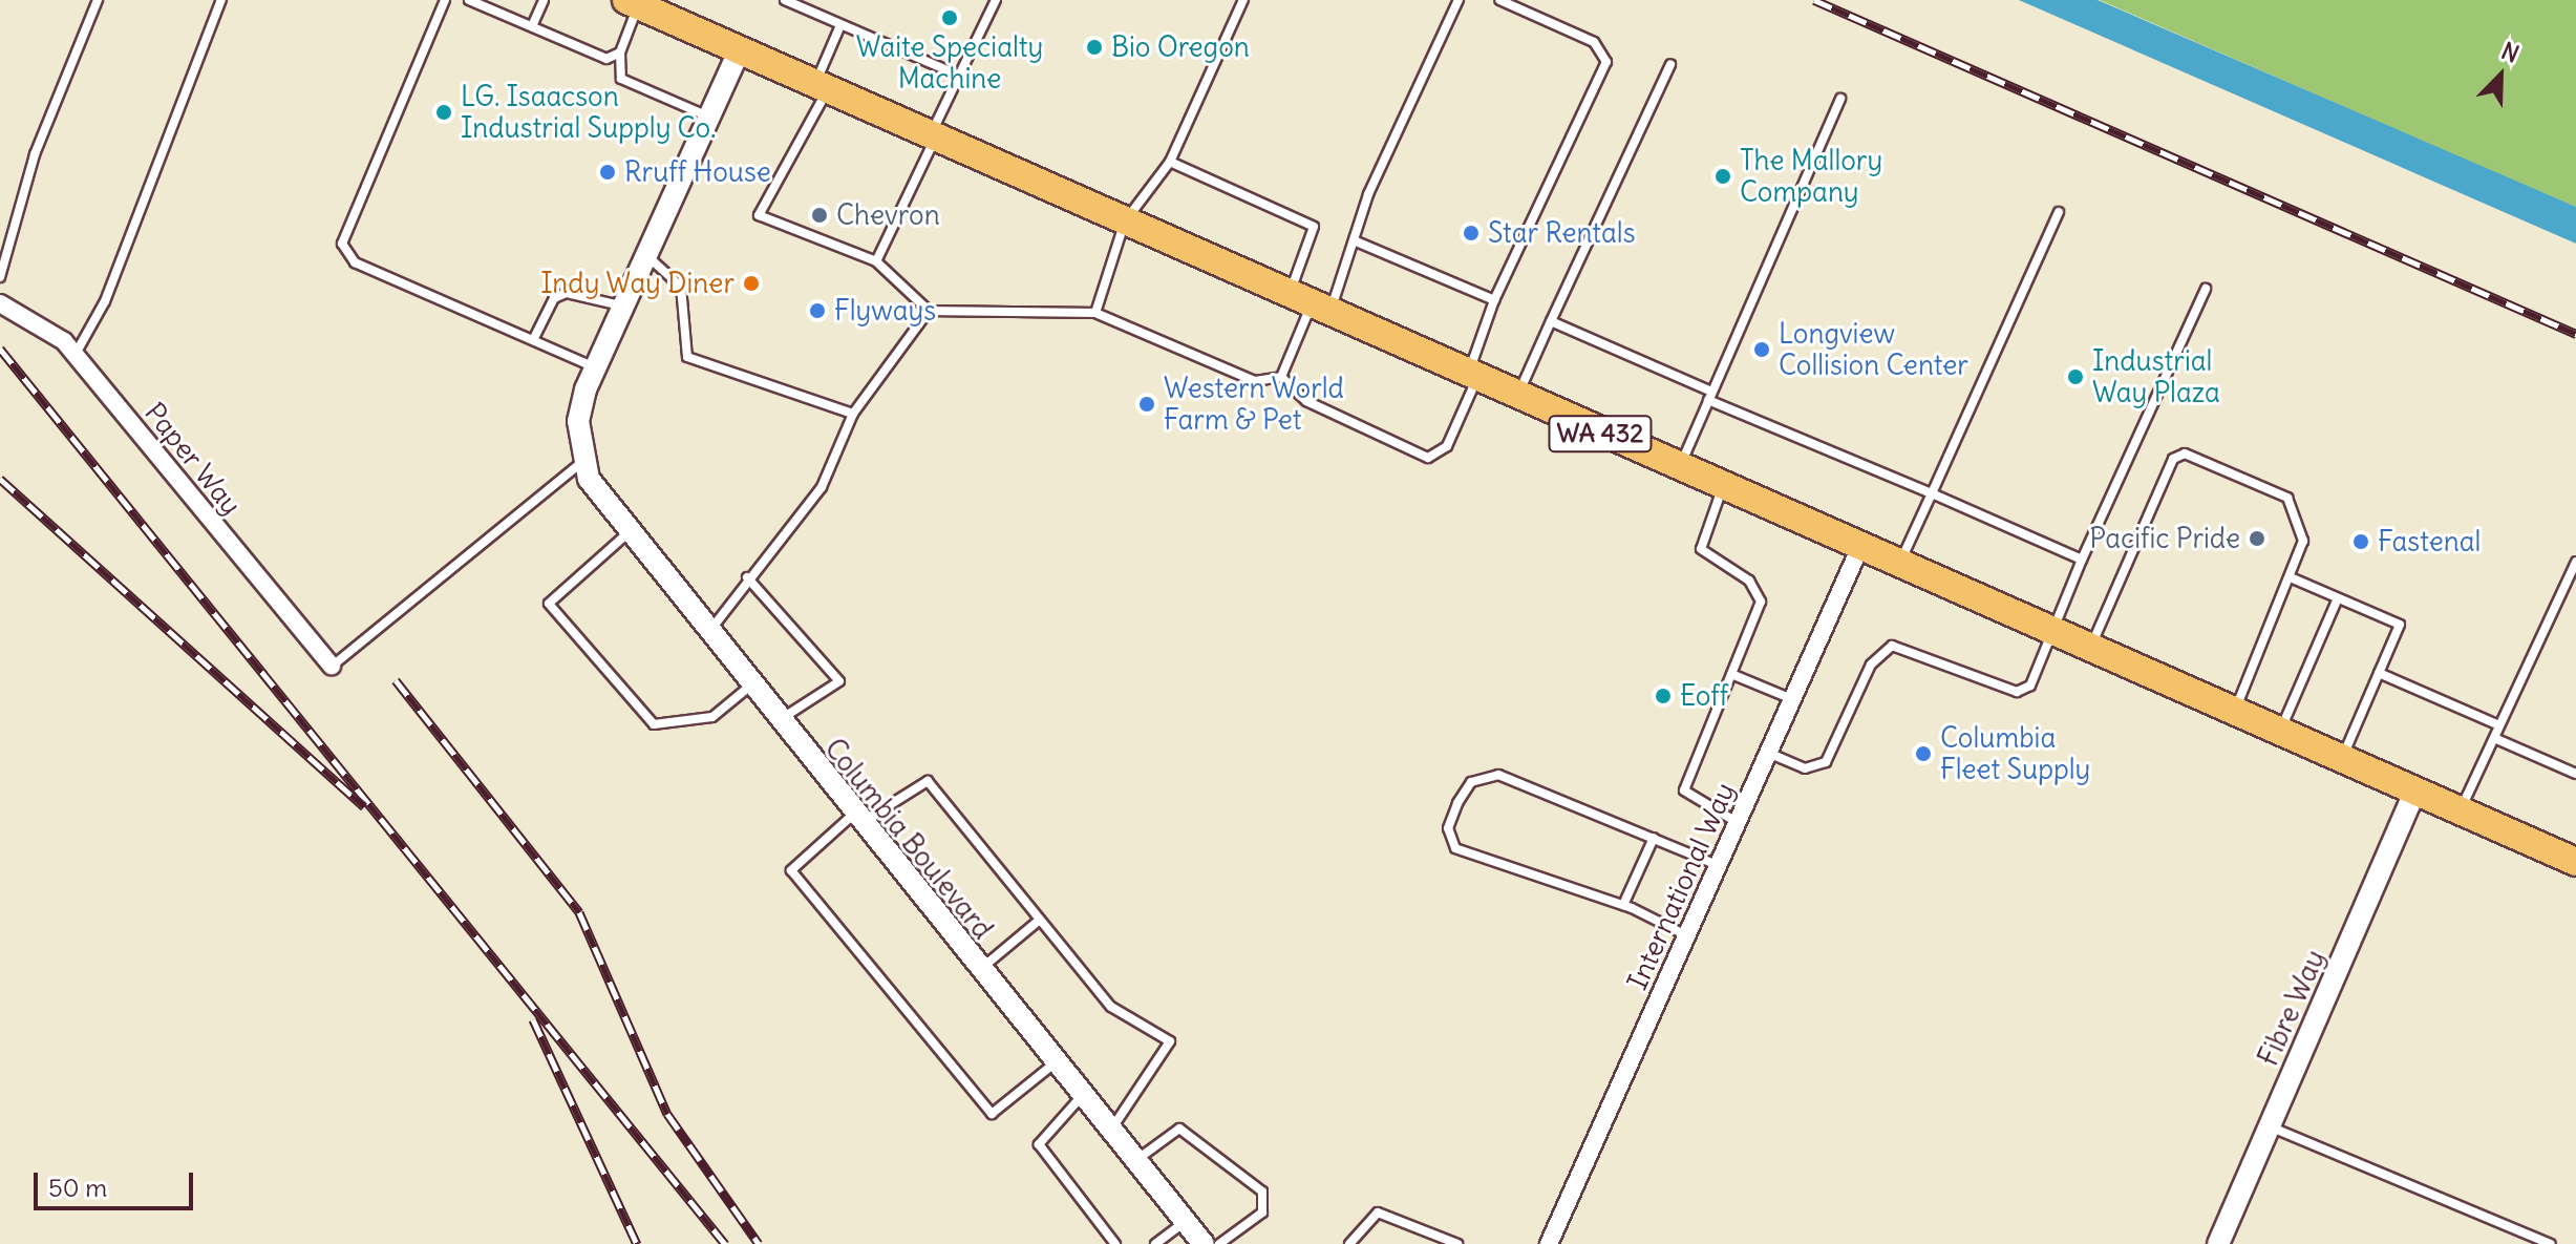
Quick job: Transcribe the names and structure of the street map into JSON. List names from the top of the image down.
{
  "streets": {
    "highway": ["WA 432"],
    "street": [
      "Paper Way",
      "Columbia Boulevard",
      "International Way",
      "Fibre Way"
    ]
  },
  "crossings": [
    ["WA 432", "International Way"],
    ["WA 432", "Fibre Way"]
  ],
  "places": [
    "Waite Specialty Machine",
    "Bio Oregon",
    "LG. Isaacson Industrial Supply Co.",
    "Rruff House",
    "The Mallory Company",
    "Chevron",
    "Star Rentals",
    "Indy Way Diner",
    "Flyways",
    "Longview Collision Center",
    "Industrial Way Plaza",
    "Western World Farm & Pet",
    "Pacific Pride",
    "Fastenal",
    "Eoff",
    "Columbia Fleet Supply"
  ],
  "scale_bar": "50 m",
  "north": "top right"
}
